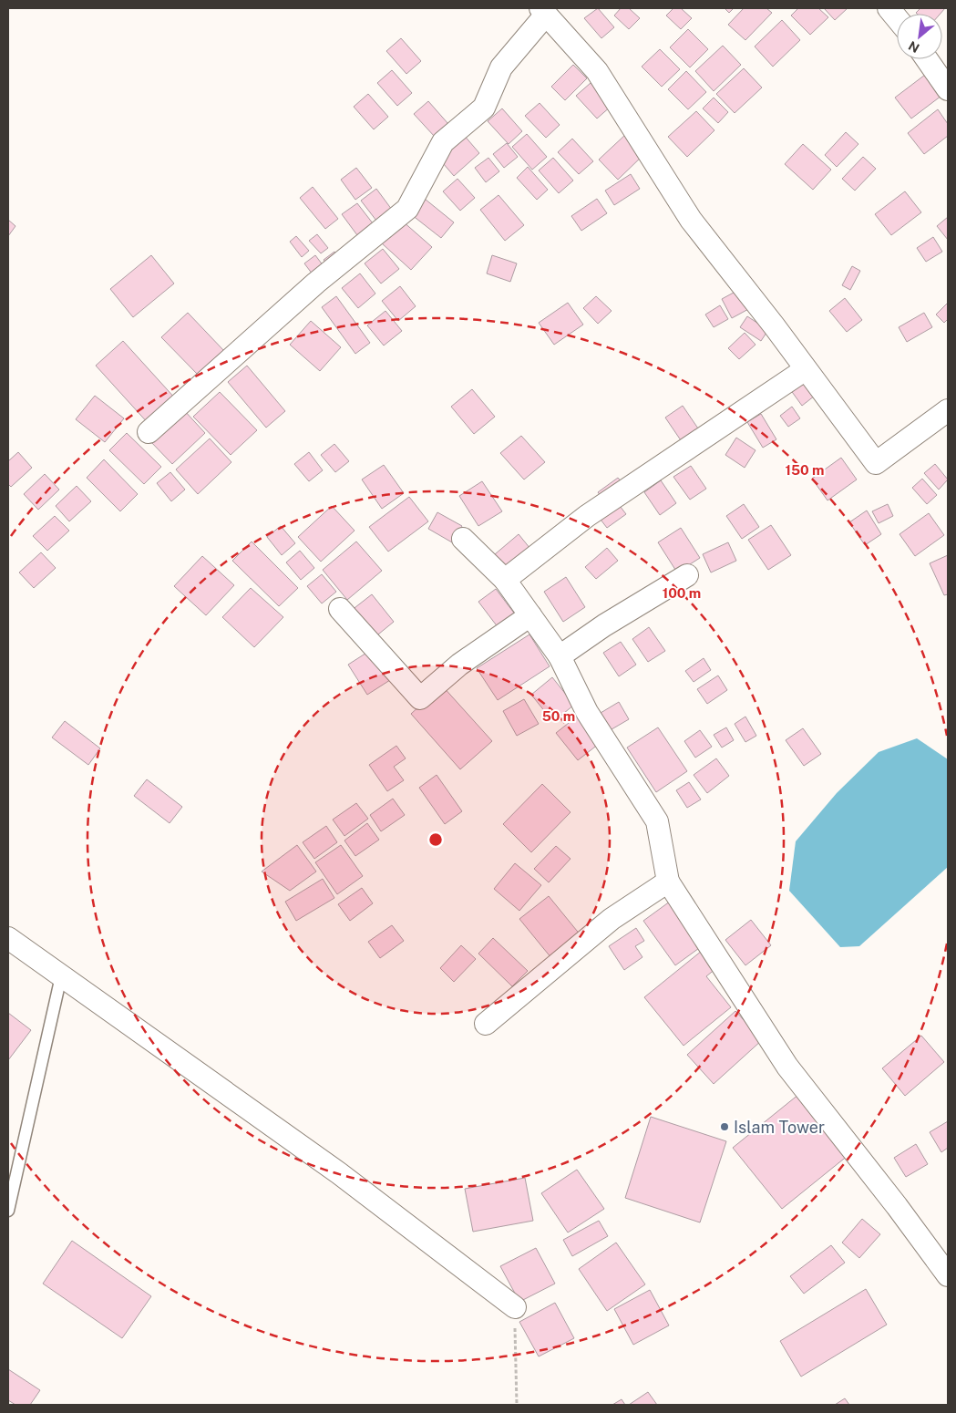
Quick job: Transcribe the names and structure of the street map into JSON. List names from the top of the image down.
{
  "places": ["Islam Tower"],
  "north": "bottom left",
  "rings": ["150 m", "100 m", "50 m"]
}
